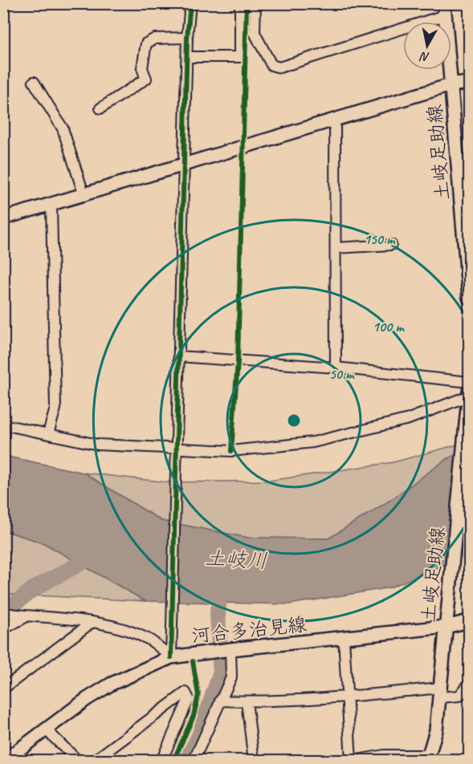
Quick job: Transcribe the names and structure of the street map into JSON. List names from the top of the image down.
{
  "streets": {
    "main road": ["土岐足助線", "河合多治見線"]
  },
  "crossings": [
    ["土岐足助線", "河合多治見線"]
  ],
  "water": ["土岐川"],
  "north": "bottom",
  "rings": ["150 m", "100 m", "50 m"]
}
